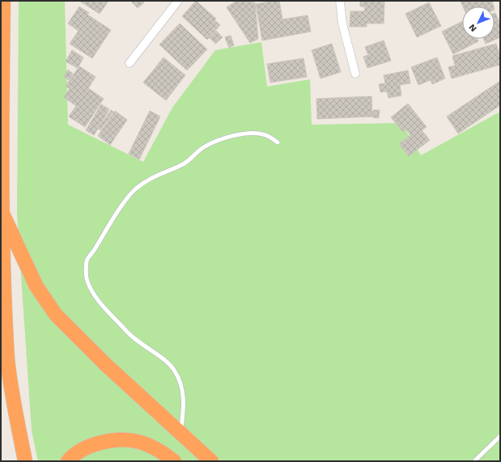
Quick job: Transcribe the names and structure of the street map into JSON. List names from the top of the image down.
{
  "north": "bottom left"
}
